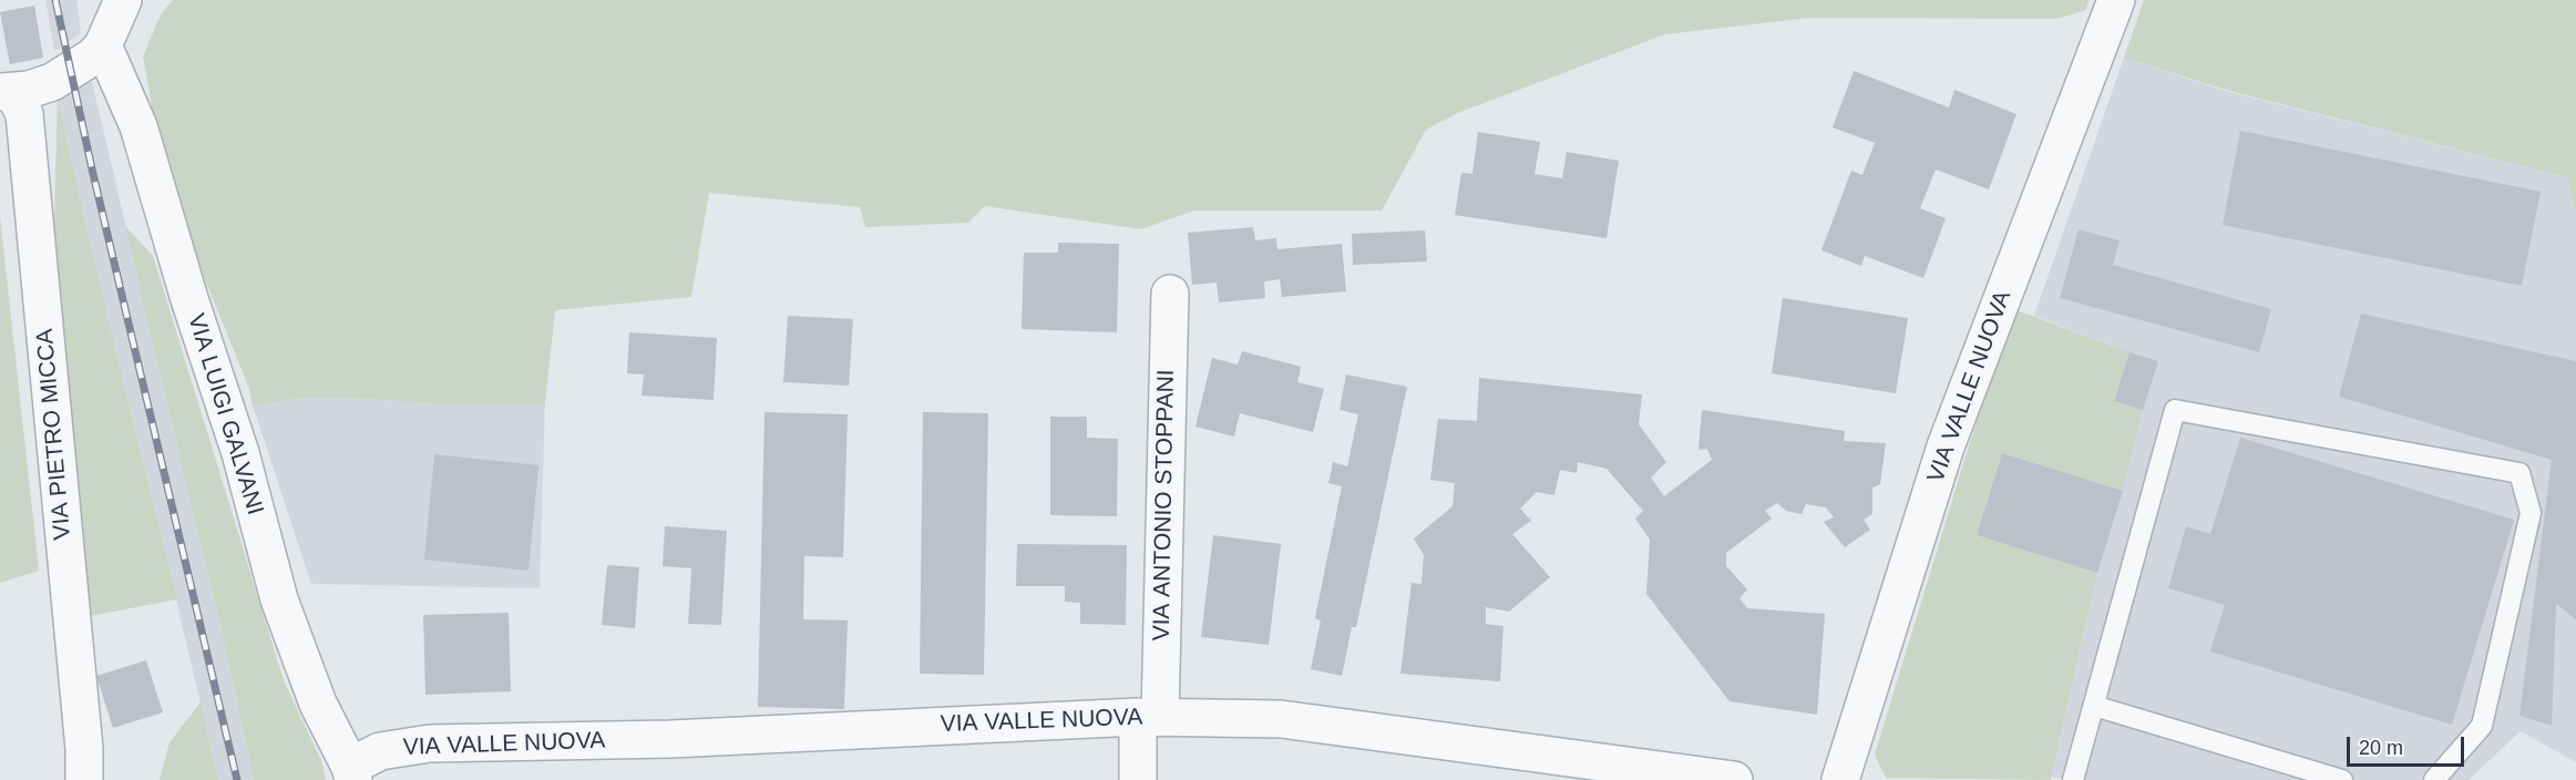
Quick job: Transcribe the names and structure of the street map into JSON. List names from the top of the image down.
{
  "streets": {
    "street": [
      "VIA VALLE NUOVA",
      "VIA LUIGI GALVANI",
      "VIA PIETRO MICCA",
      "VIA ANTONIO STOPPANI"
    ]
  },
  "crossings": [
    ["VIA VALLE NUOVA", "VIA LUIGI GALVANI"],
    ["VIA VALLE NUOVA", "VIA ANTONIO STOPPANI"]
  ],
  "scale_bar": "20 m"
}
